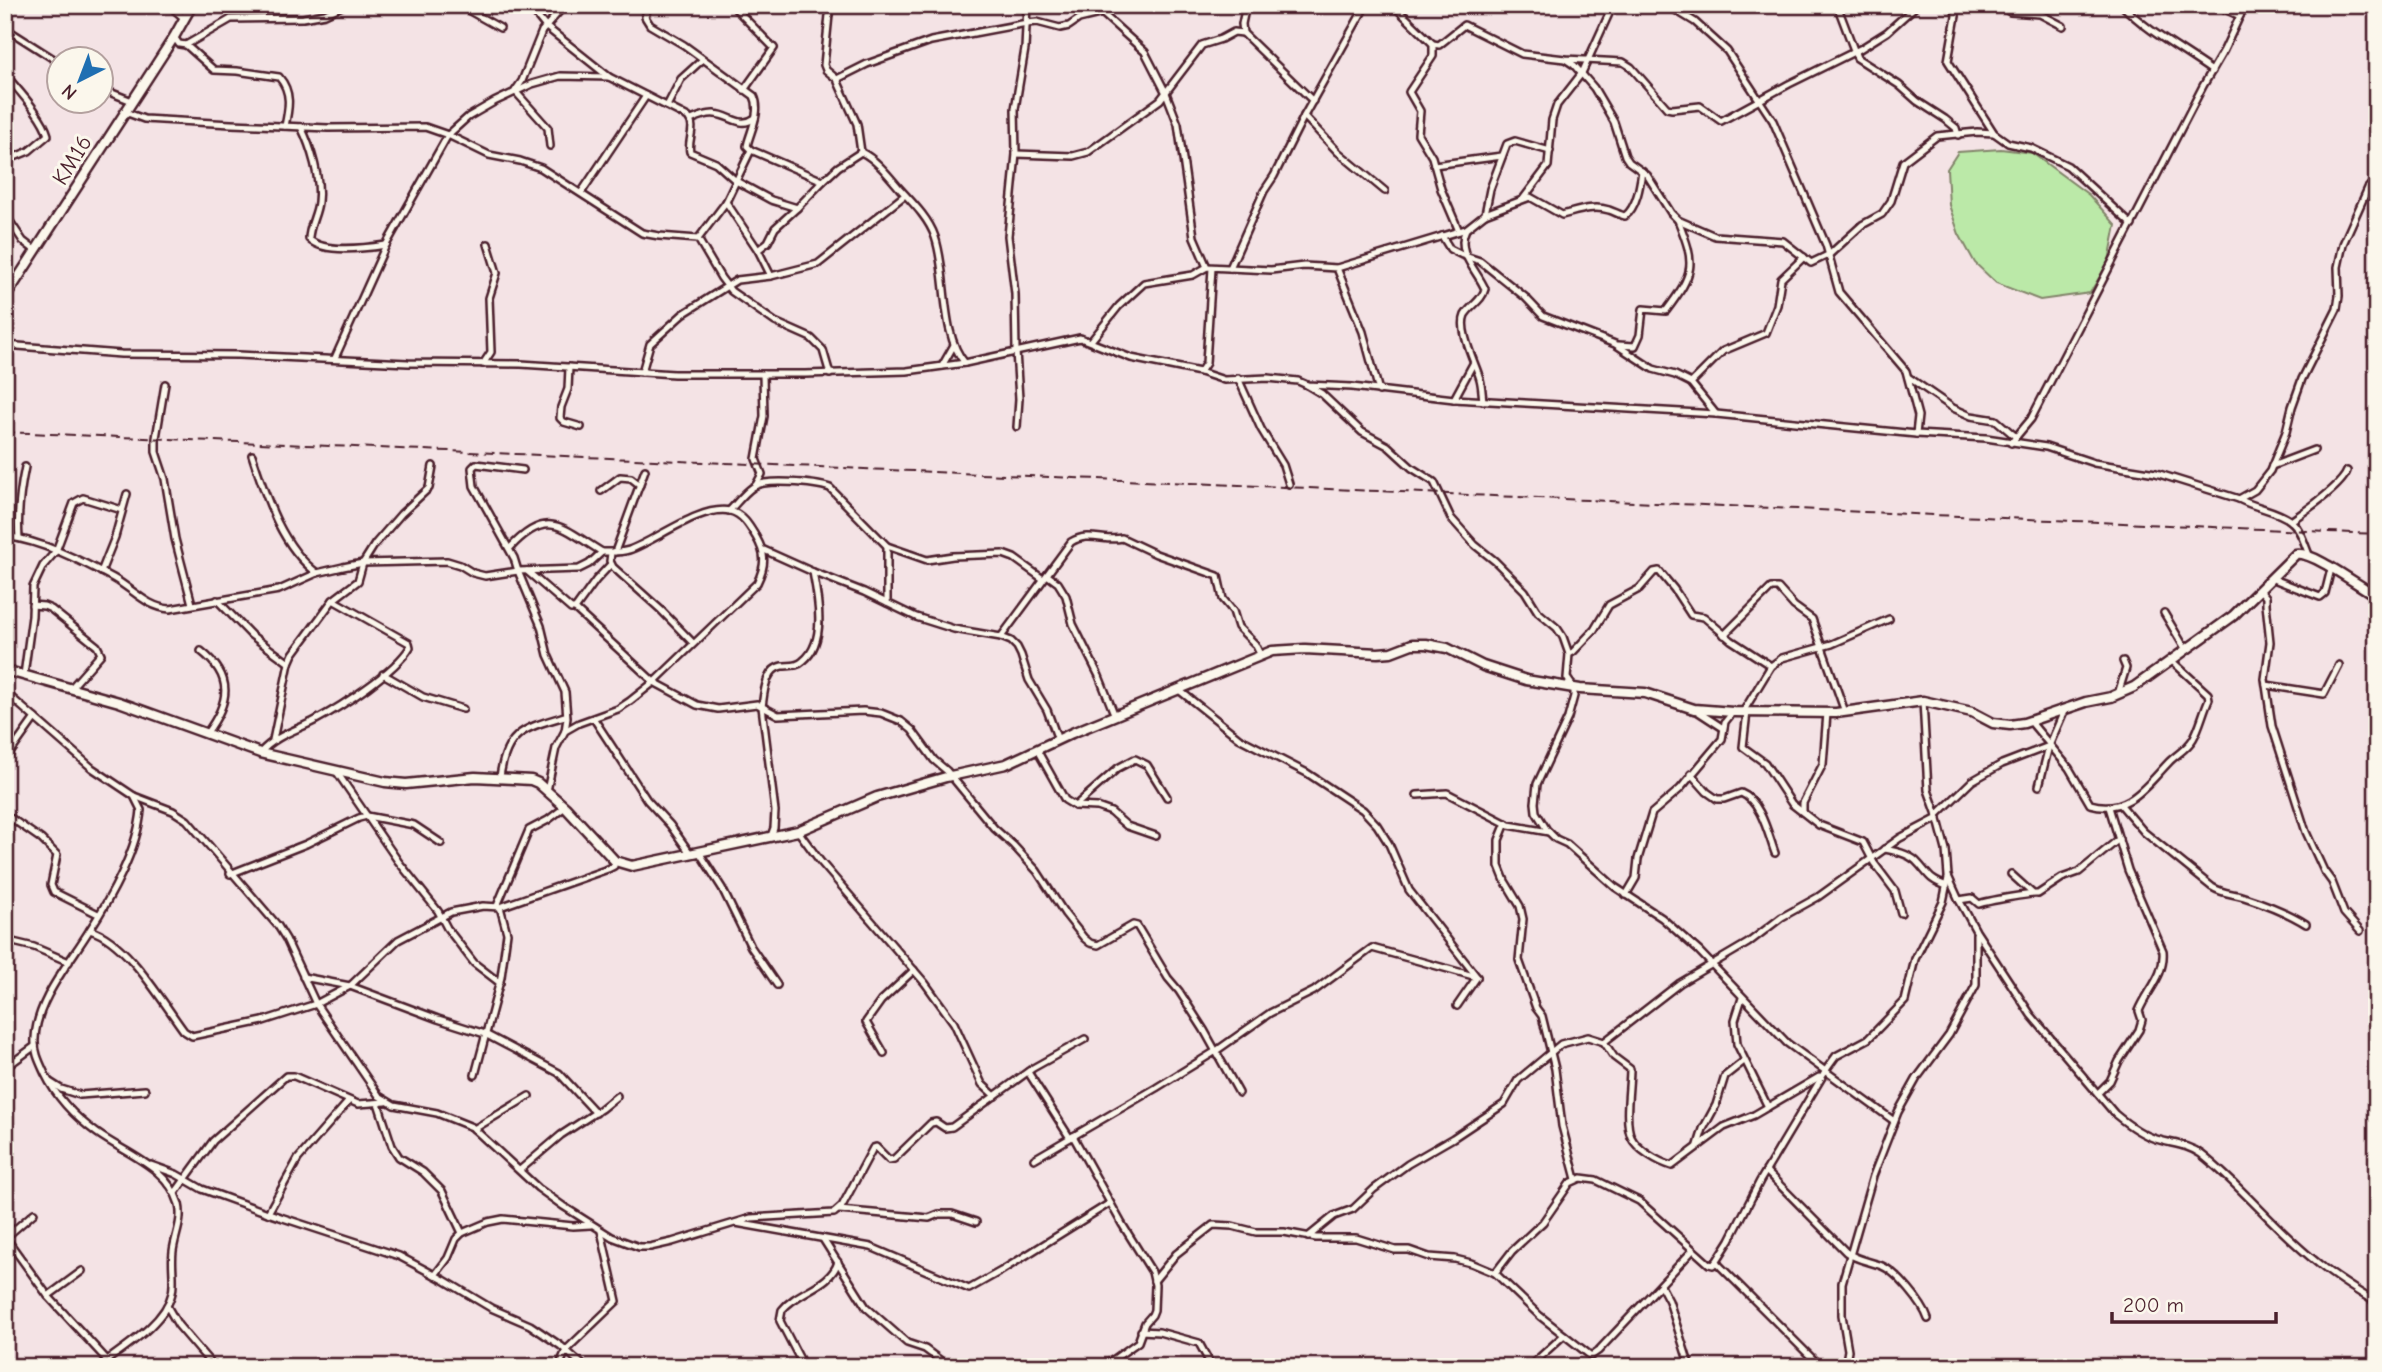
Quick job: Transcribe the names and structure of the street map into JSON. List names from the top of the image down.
{
  "streets": {
    "street": ["KM16"]
  },
  "scale_bar": "200 m",
  "north": "bottom left"
}
